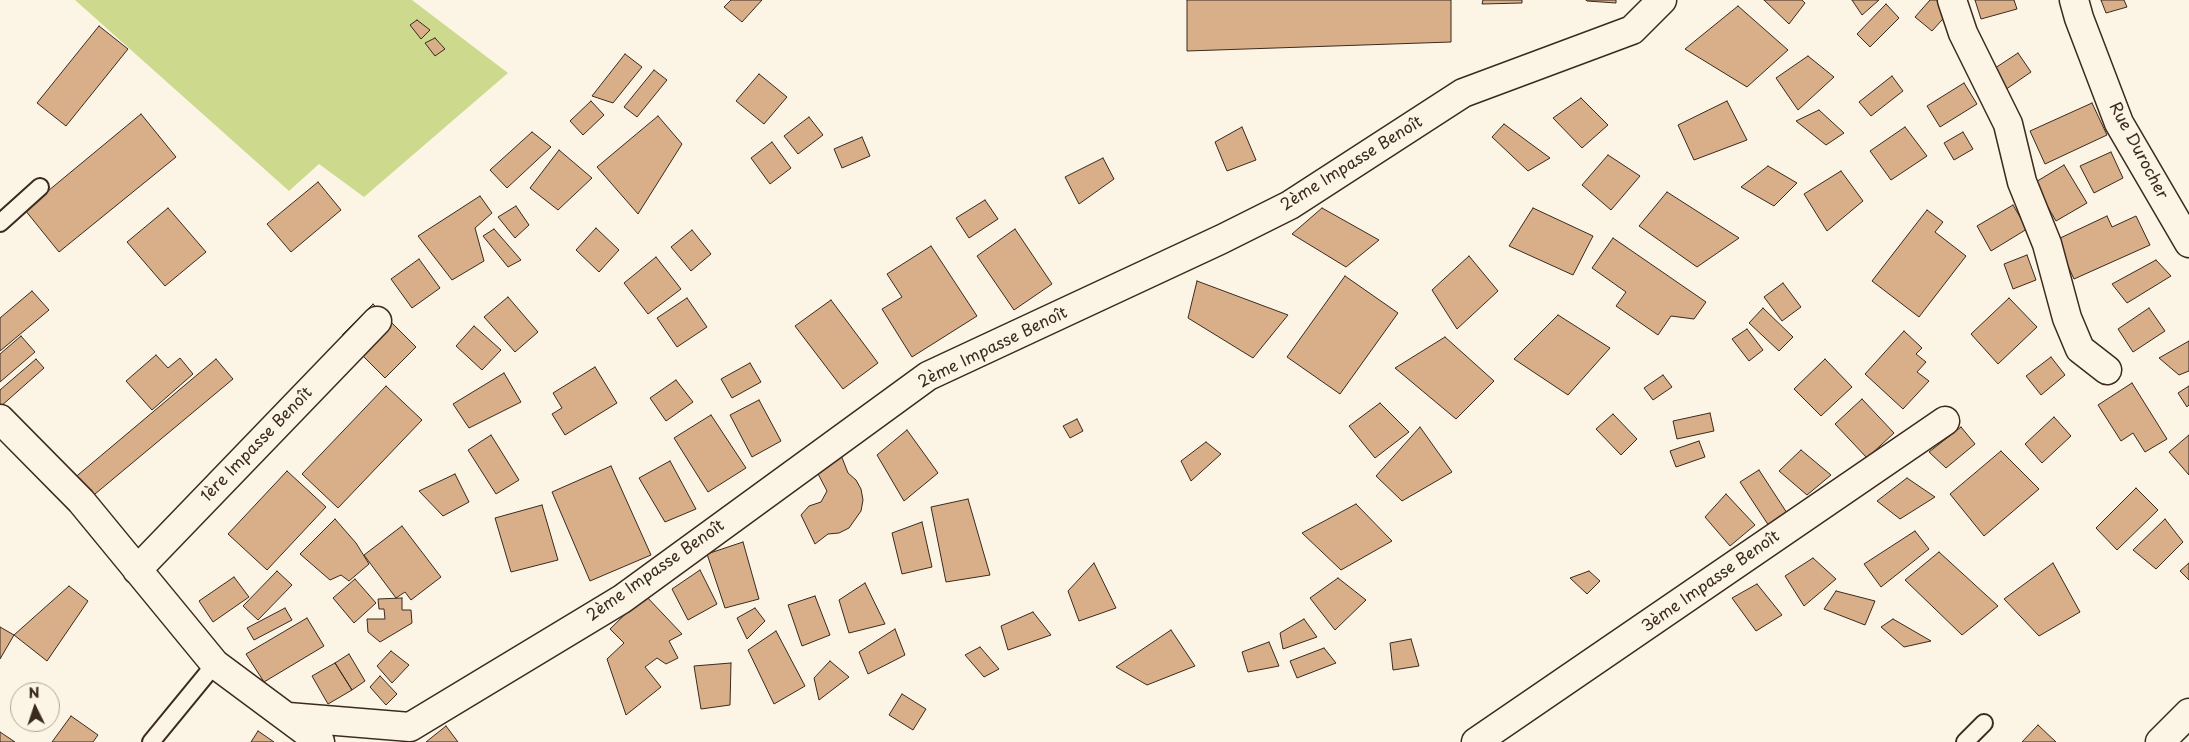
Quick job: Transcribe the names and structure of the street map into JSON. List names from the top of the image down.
{
  "streets": {
    "street": [
      "Rue Durocher",
      "2ème Impasse Benoît",
      "1ère Impasse Benoît",
      "3ème Impasse Benoît"
    ]
  },
  "north": "top"
}
